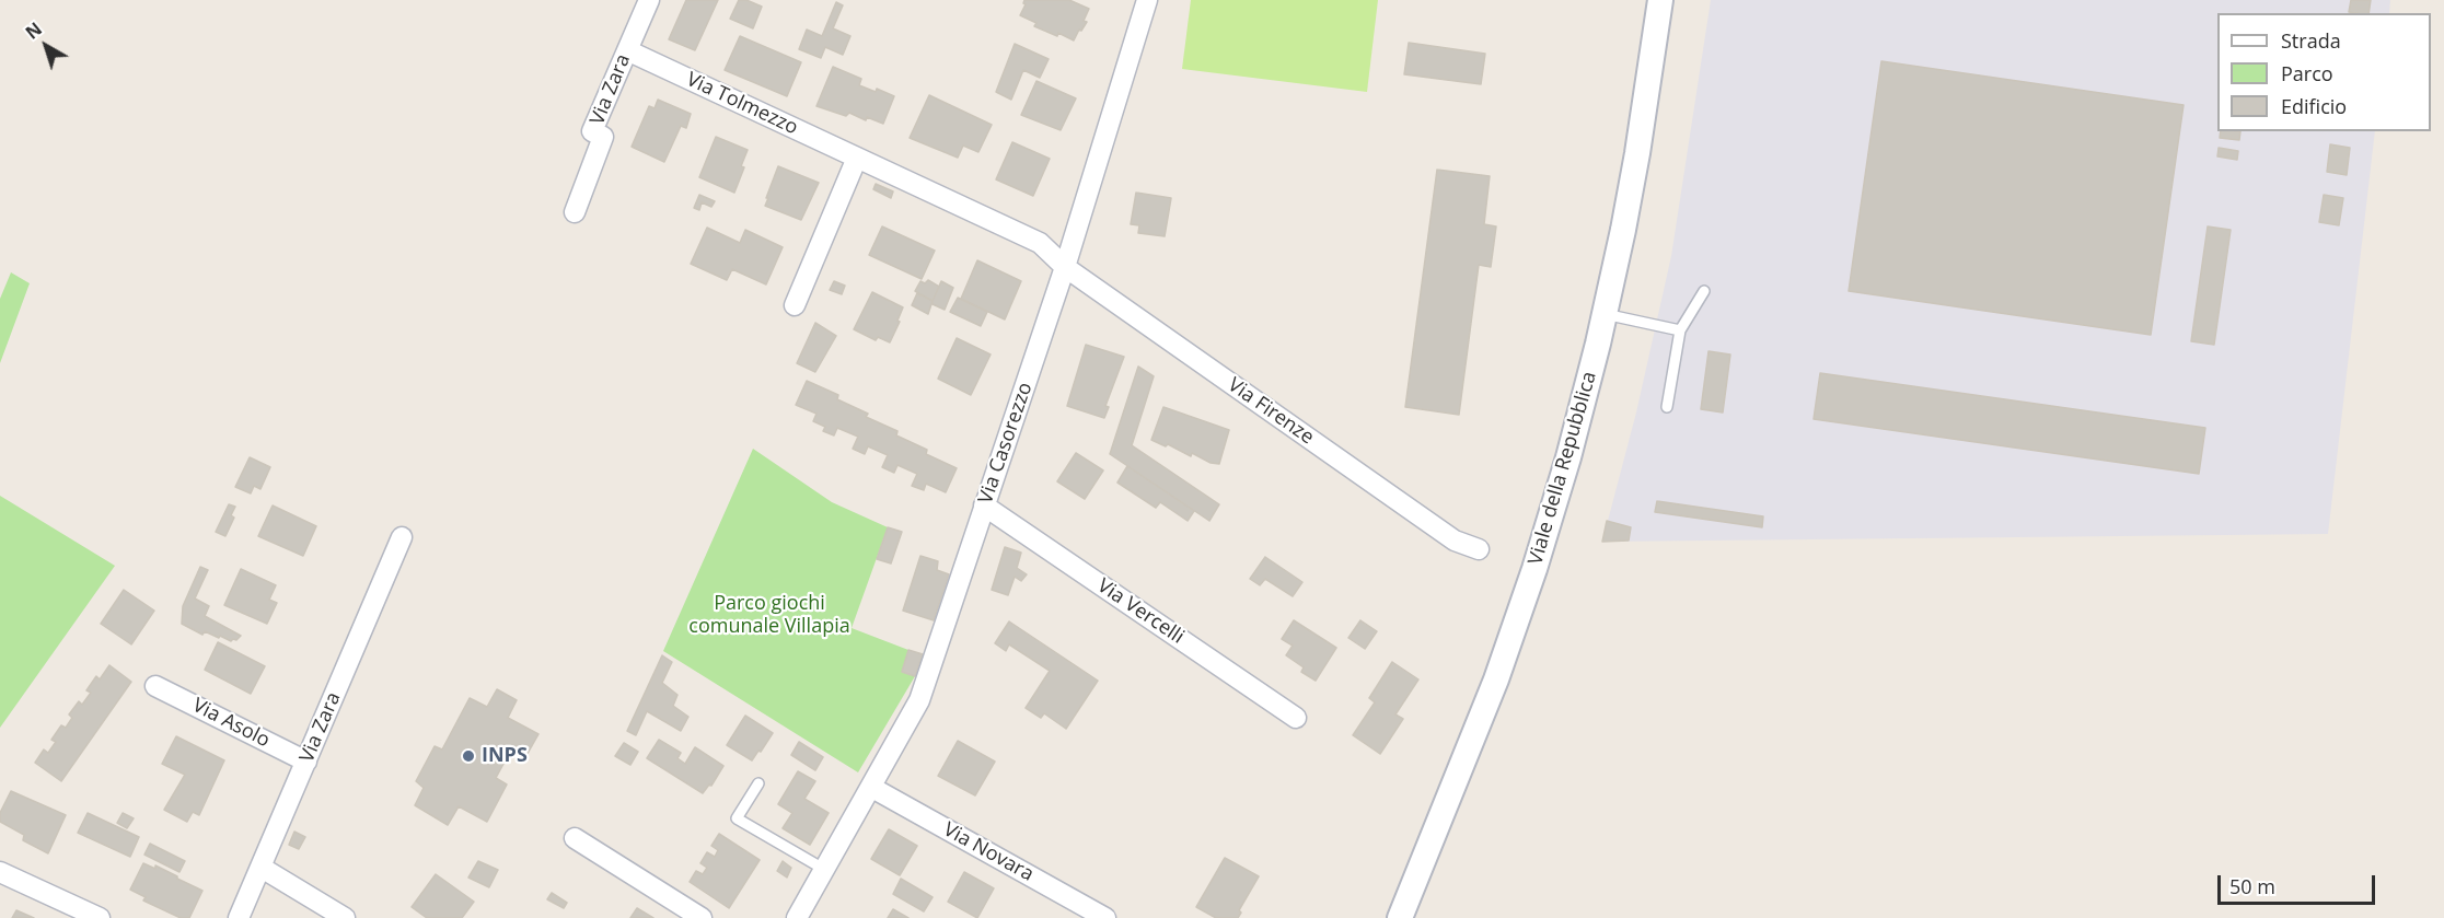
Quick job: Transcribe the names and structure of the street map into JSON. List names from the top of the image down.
{
  "streets": {
    "street": [
      "Via Zara",
      "Via Tolmezzo",
      "Via Firenze",
      "Via Casorezzo",
      "Viale della Repubblica",
      "Via Vercelli",
      "Via Asolo",
      "Via Novara"
    ]
  },
  "crossings": [
    ["Via Zara", "Via Tolmezzo"],
    ["Via Zara", "Via Asolo"],
    ["Via Tolmezzo", "Via Firenze"],
    ["Via Tolmezzo", "Via Casorezzo"],
    ["Via Firenze", "Via Casorezzo"],
    ["Via Casorezzo", "Via Vercelli"],
    ["Via Casorezzo", "Via Novara"]
  ],
  "parks": ["Parco giochi comunale Villapia"],
  "places": ["INPS"],
  "legend": ["Strada", "Parco", "Edificio"],
  "scale_bar": "50 m",
  "north": "top left"
}
